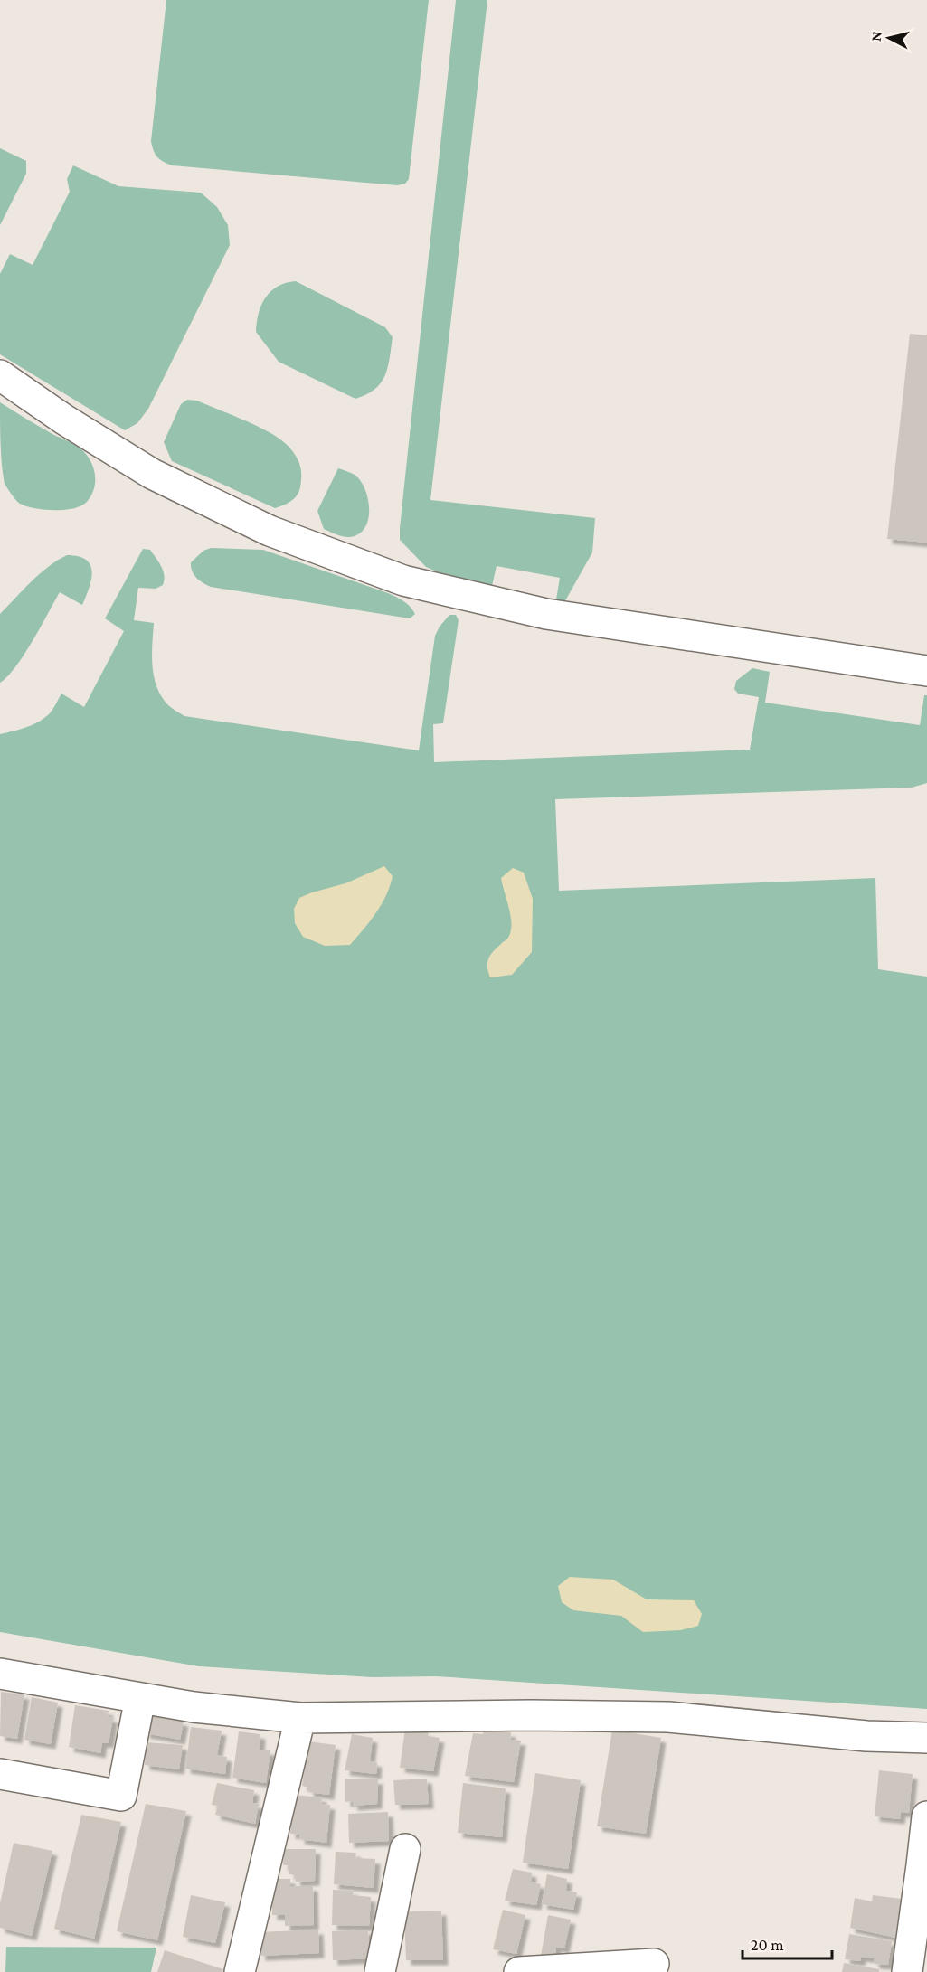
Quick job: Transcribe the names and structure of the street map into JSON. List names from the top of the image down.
{
  "scale_bar": "20 m",
  "north": "left"
}
